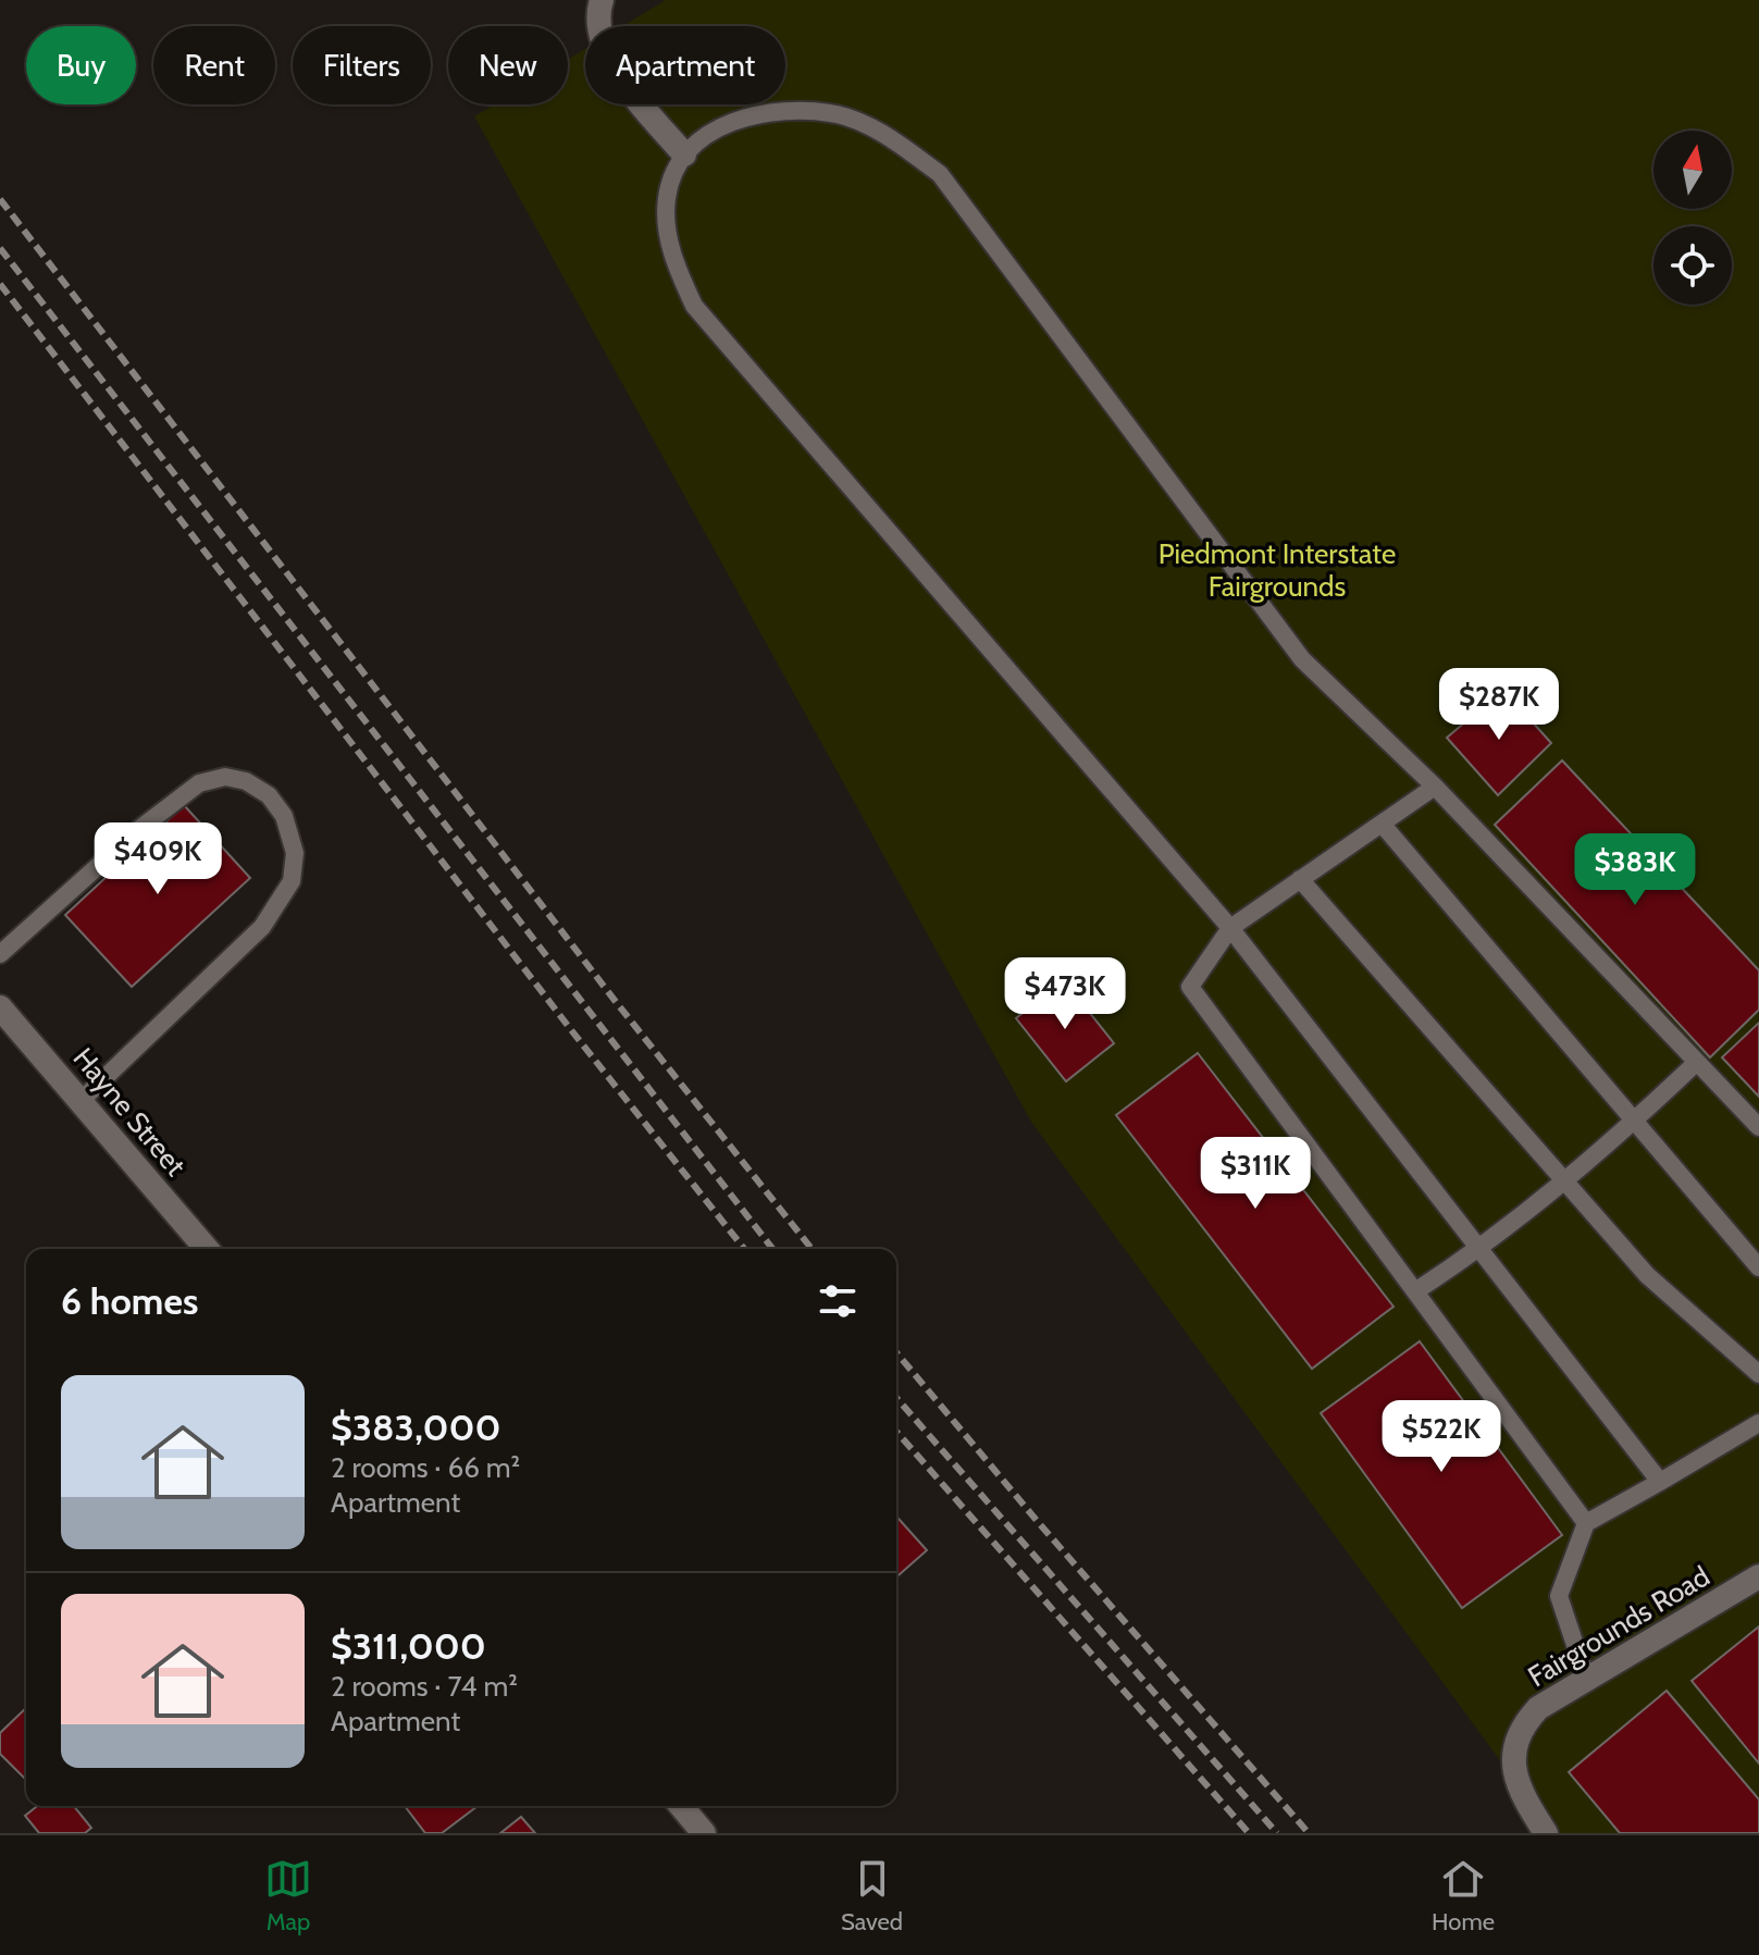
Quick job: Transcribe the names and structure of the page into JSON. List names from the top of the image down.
{
  "streets": {
    "street": ["Hayne Street", "Fairgrounds Road"]
  },
  "parks": ["Piedmont Interstate Fairgrounds"],
  "north": "top",
  "page": {
    "chip": [
      "Buy",
      "Rent",
      "Filters",
      "New",
      "Apartment"
    ],
    "price": [
      "$287K",
      "$409K",
      "$383K",
      "$473K",
      "$311K",
      "$522K"
    ],
    "heading": "6 homes",
    "list": [
      {
        "name": "$383,000",
        "note": "2 rooms · 66 m² · Apartment"
      },
      {
        "name": "$311,000",
        "note": "2 rooms · 74 m² · Apartment"
      }
    ],
    "tabs": ["Map", "Saved", "Home"]
  }
}
